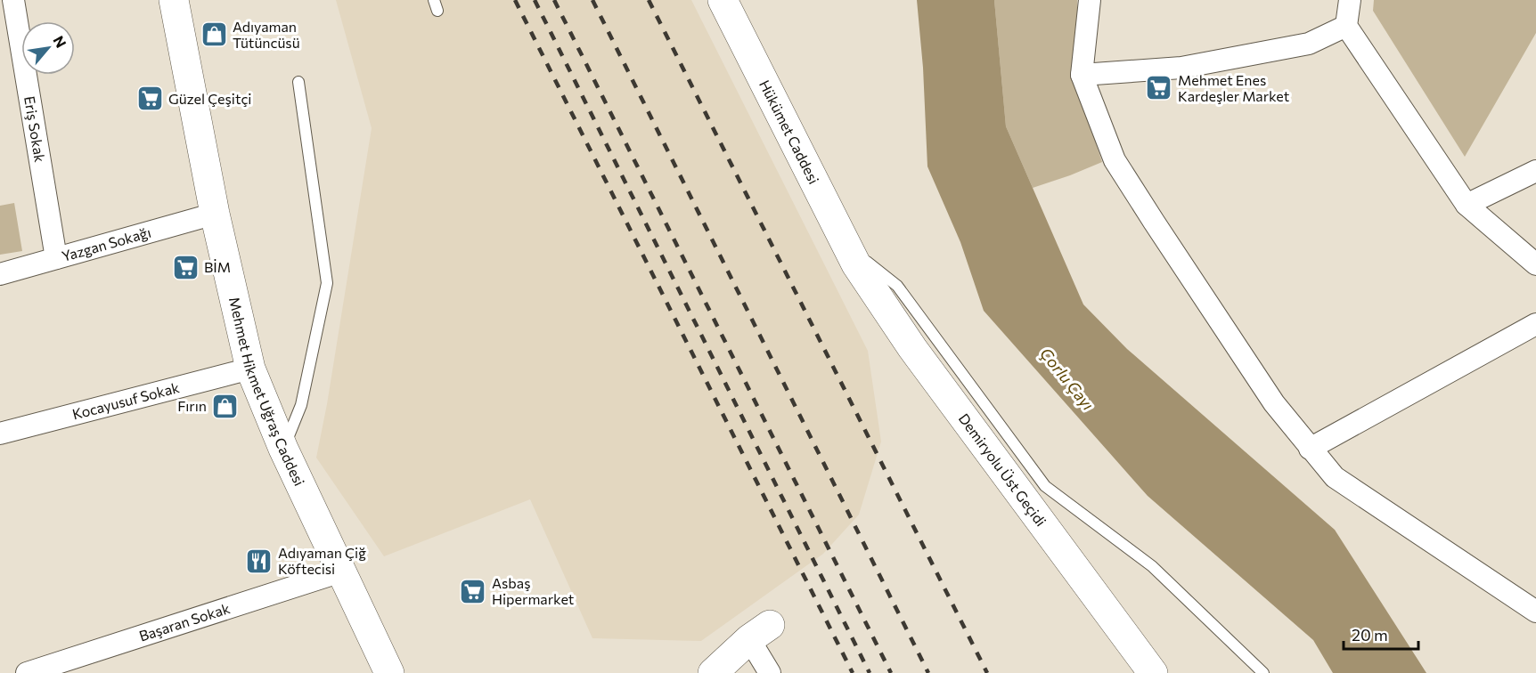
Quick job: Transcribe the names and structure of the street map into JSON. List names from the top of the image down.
{
  "streets": {
    "street": [
      "Eriş Sokak",
      "Hükümet Caddesi",
      "Yazgan Sokağı",
      "Mehmet Hikmet Uğraş Caddesi",
      "Kocayusuf Sokak",
      "Demiryolu Üst Geçidi",
      "Başaran Sokak"
    ]
  },
  "crossings": [
    ["Eriş Sokak", "Yazgan Sokağı"],
    ["Hükümet Caddesi", "Demiryolu Üst Geçidi"],
    ["Yazgan Sokağı", "Mehmet Hikmet Uğraş Caddesi"],
    ["Mehmet Hikmet Uğraş Caddesi", "Kocayusuf Sokak"],
    ["Mehmet Hikmet Uğraş Caddesi", "Başaran Sokak"]
  ],
  "water": ["Çorlu Çayı"],
  "places": {
    "shop": ["Adıyaman Tütüncüsü", "Fırın"],
    "supermarket": [
      "Mehmet Enes Kardeşler Market",
      "Güzel Çeşitçi",
      "BİM",
      "Asbaş Hipermarket"
    ],
    "restaurant": ["Adıyaman Çiğ Köftecisi"]
  },
  "scale_bar": "20 m",
  "north": "top right"
}
